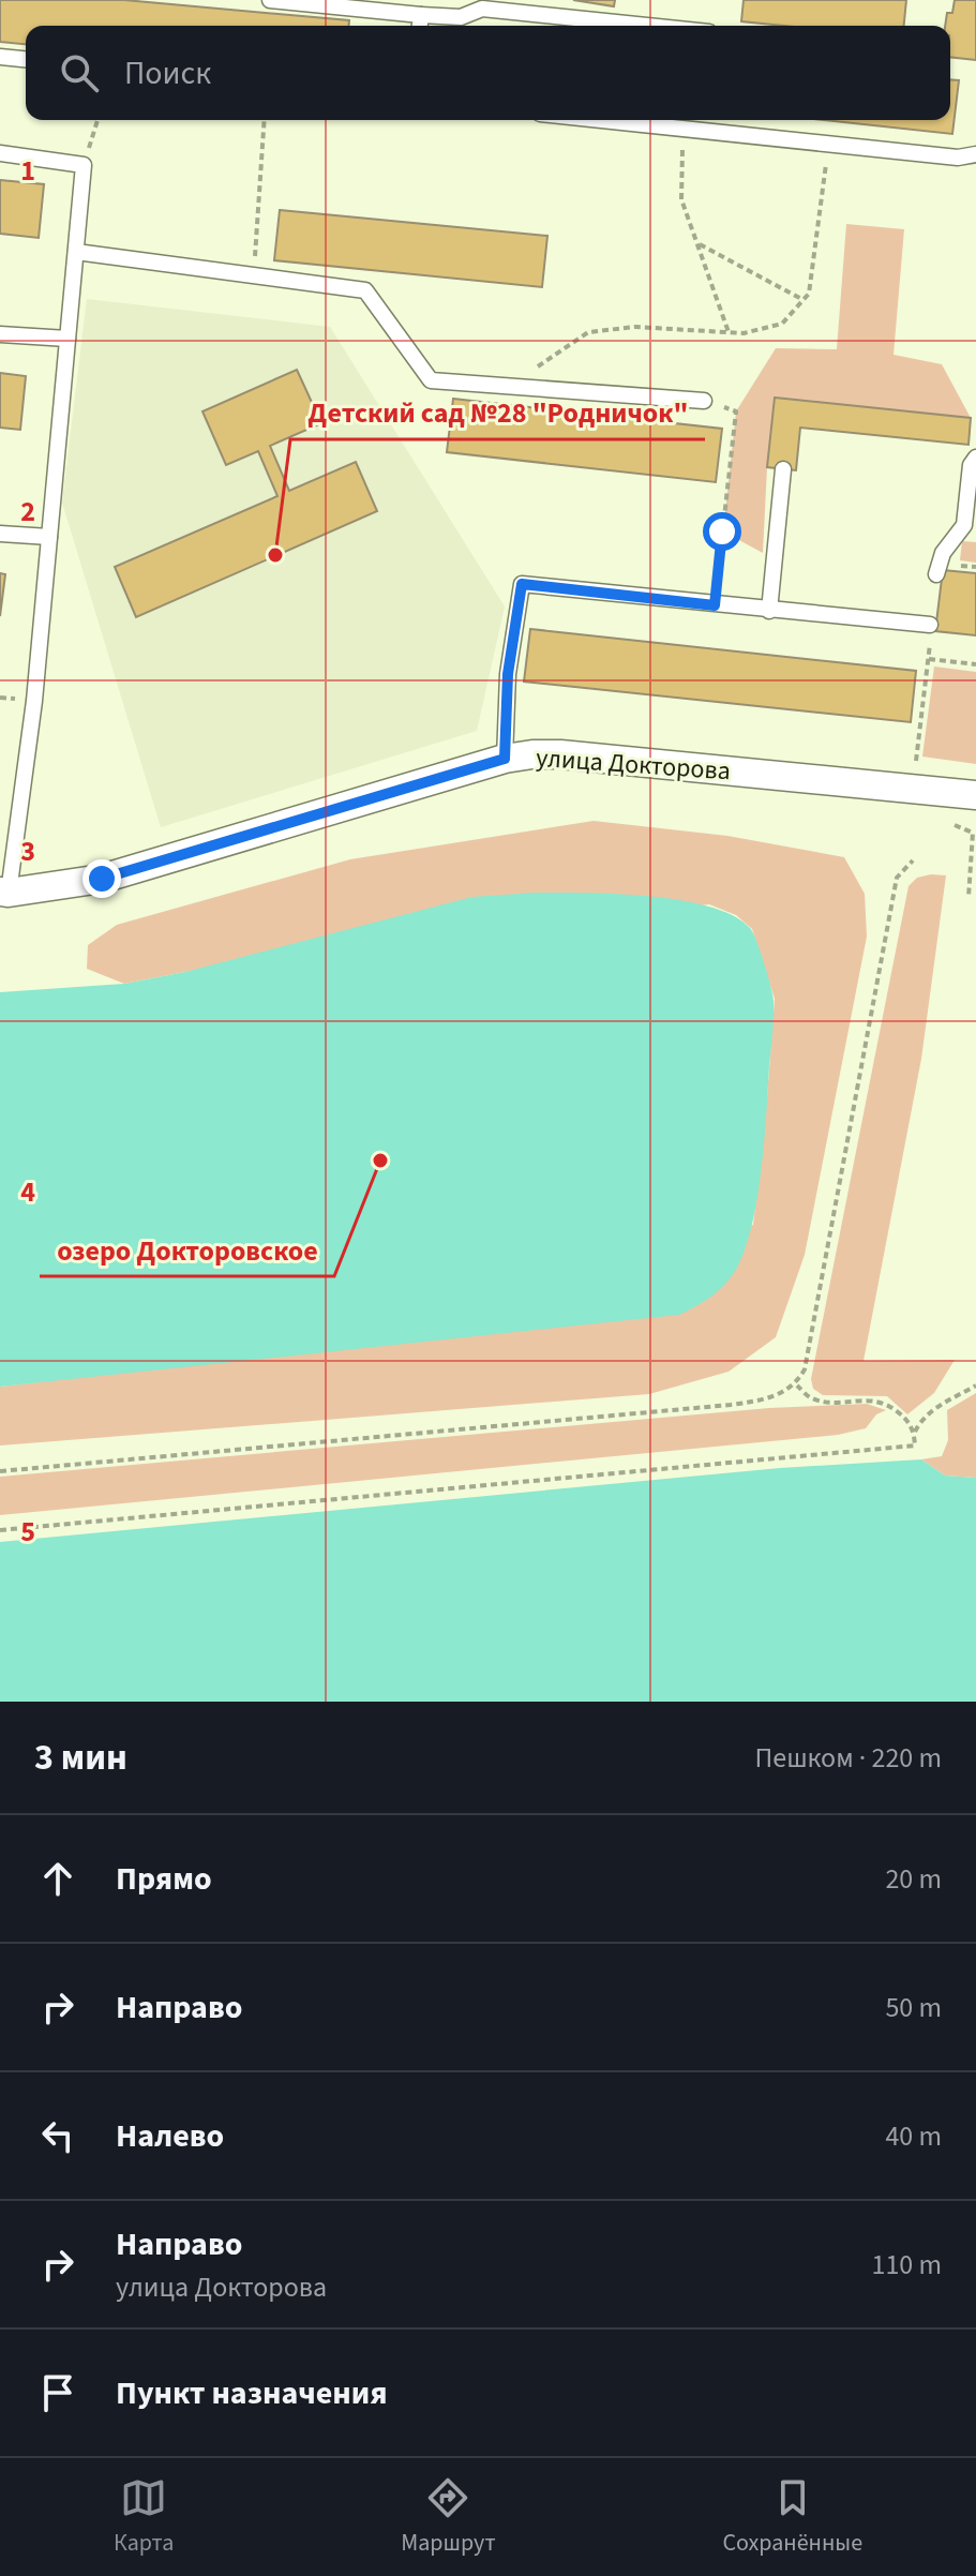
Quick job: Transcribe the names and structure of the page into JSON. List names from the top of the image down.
{
  "streets": {
    "street": ["улица Докторова"]
  },
  "places": ["Детский сад №28 \"Родничок\"", "озеро Докторовское"],
  "page": {
    "search": "Поиск",
    "heading": ["3 мин", "Пешком · 220 m"],
    "list": [
      ["Прямо", "20 m"],
      ["Направо", "50 m"],
      ["Налево", "40 m"],
      ["Направо", "улица Докторова", "110 m"],
      "Пункт назначения"
    ],
    "nav": ["Карта", "Маршрут", "Сохранённые"]
  },
  "grid": {
    "rows": [
      "1",
      "2",
      "3",
      "4",
      "5"
    ]
  }
}
